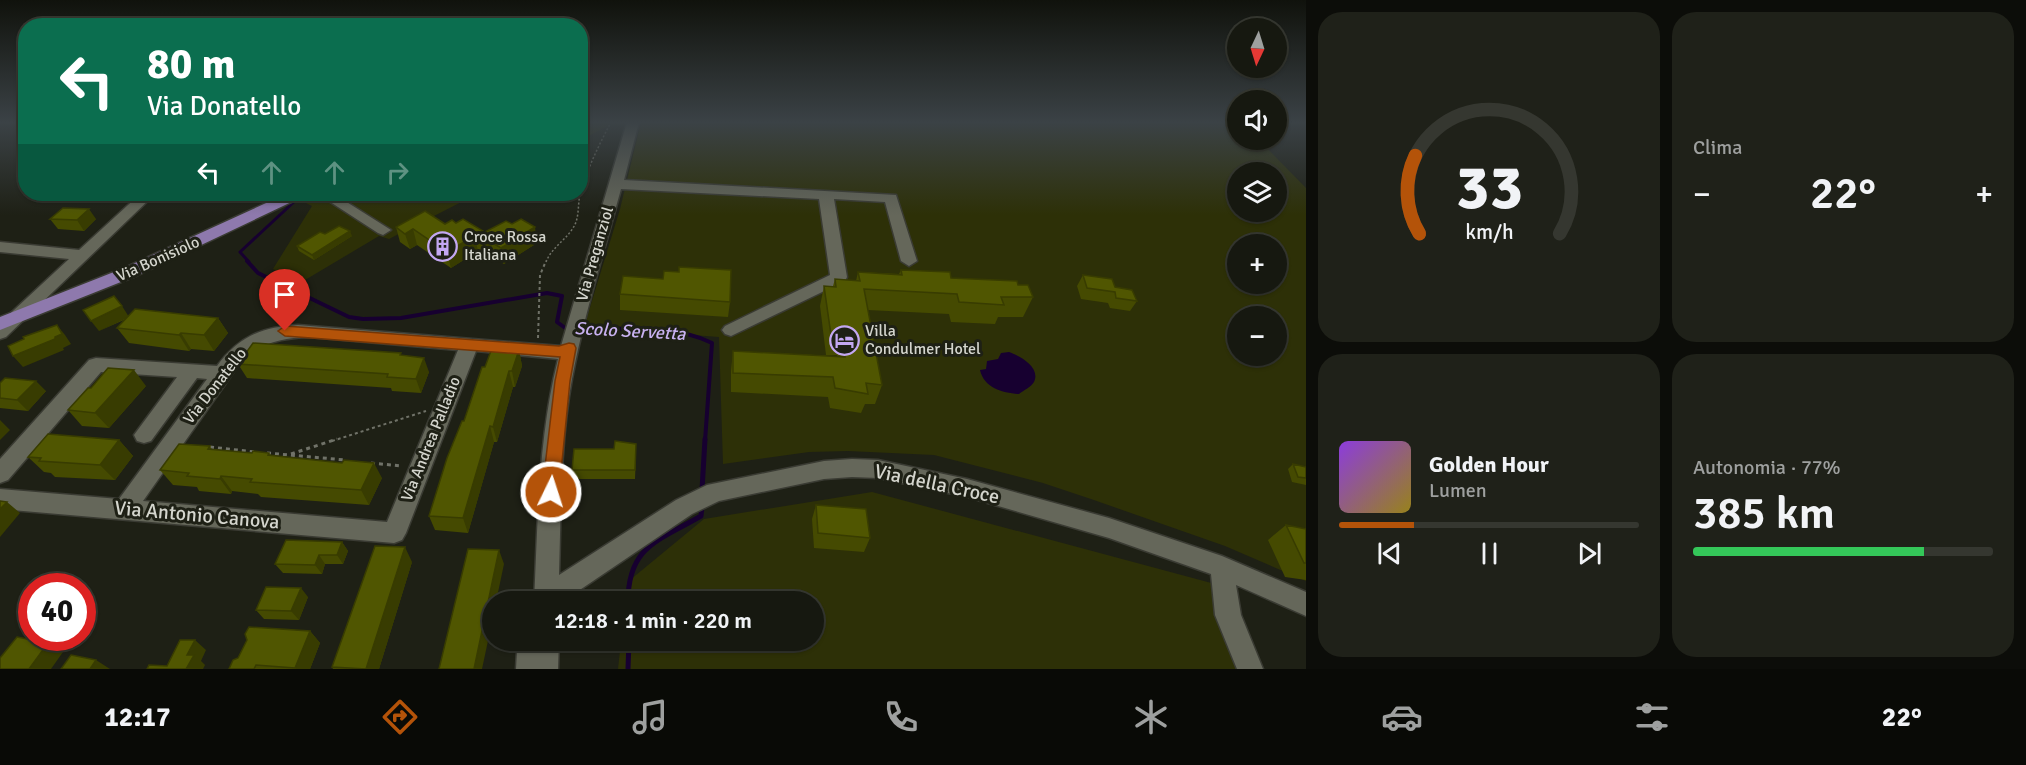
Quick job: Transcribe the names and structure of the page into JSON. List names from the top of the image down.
{
  "streets": {
    "main road": ["Via Bonisiolo"],
    "street": [
      "Via Preganziol",
      "Via Donatello",
      "Via Andrea Palladio",
      "Via della Croce",
      "Via Antonio Canova"
    ]
  },
  "crossings": [
    ["Via Preganziol", "Via Donatello"],
    ["Via Donatello", "Via Andrea Palladio"],
    ["Via Donatello", "Via Antonio Canova"],
    ["Via Andrea Palladio", "Via Antonio Canova"]
  ],
  "water": ["Scolo Servetta"],
  "places": {
    "building": ["Croce Rossa Italiana"],
    "hotel": ["Villa Condulmer Hotel"]
  },
  "north": "bottom",
  "page": {
    "tile": [
      "Clima",
      ["Autonomia · 77%", "385 km"]
    ],
    "map_buttons": ["+", "−"],
    "turn": ["80 m", "Via Donatello"],
    "heat": ["−", "22°", "+"],
    "song": ["Golden Hour", "Lumen"],
    "limit": "40",
    "trip": "12:18 · 1 min · 220 m",
    "tabs": ["12:17", "22°"],
    "gauge": ["33", "km/h"]
  }
}
